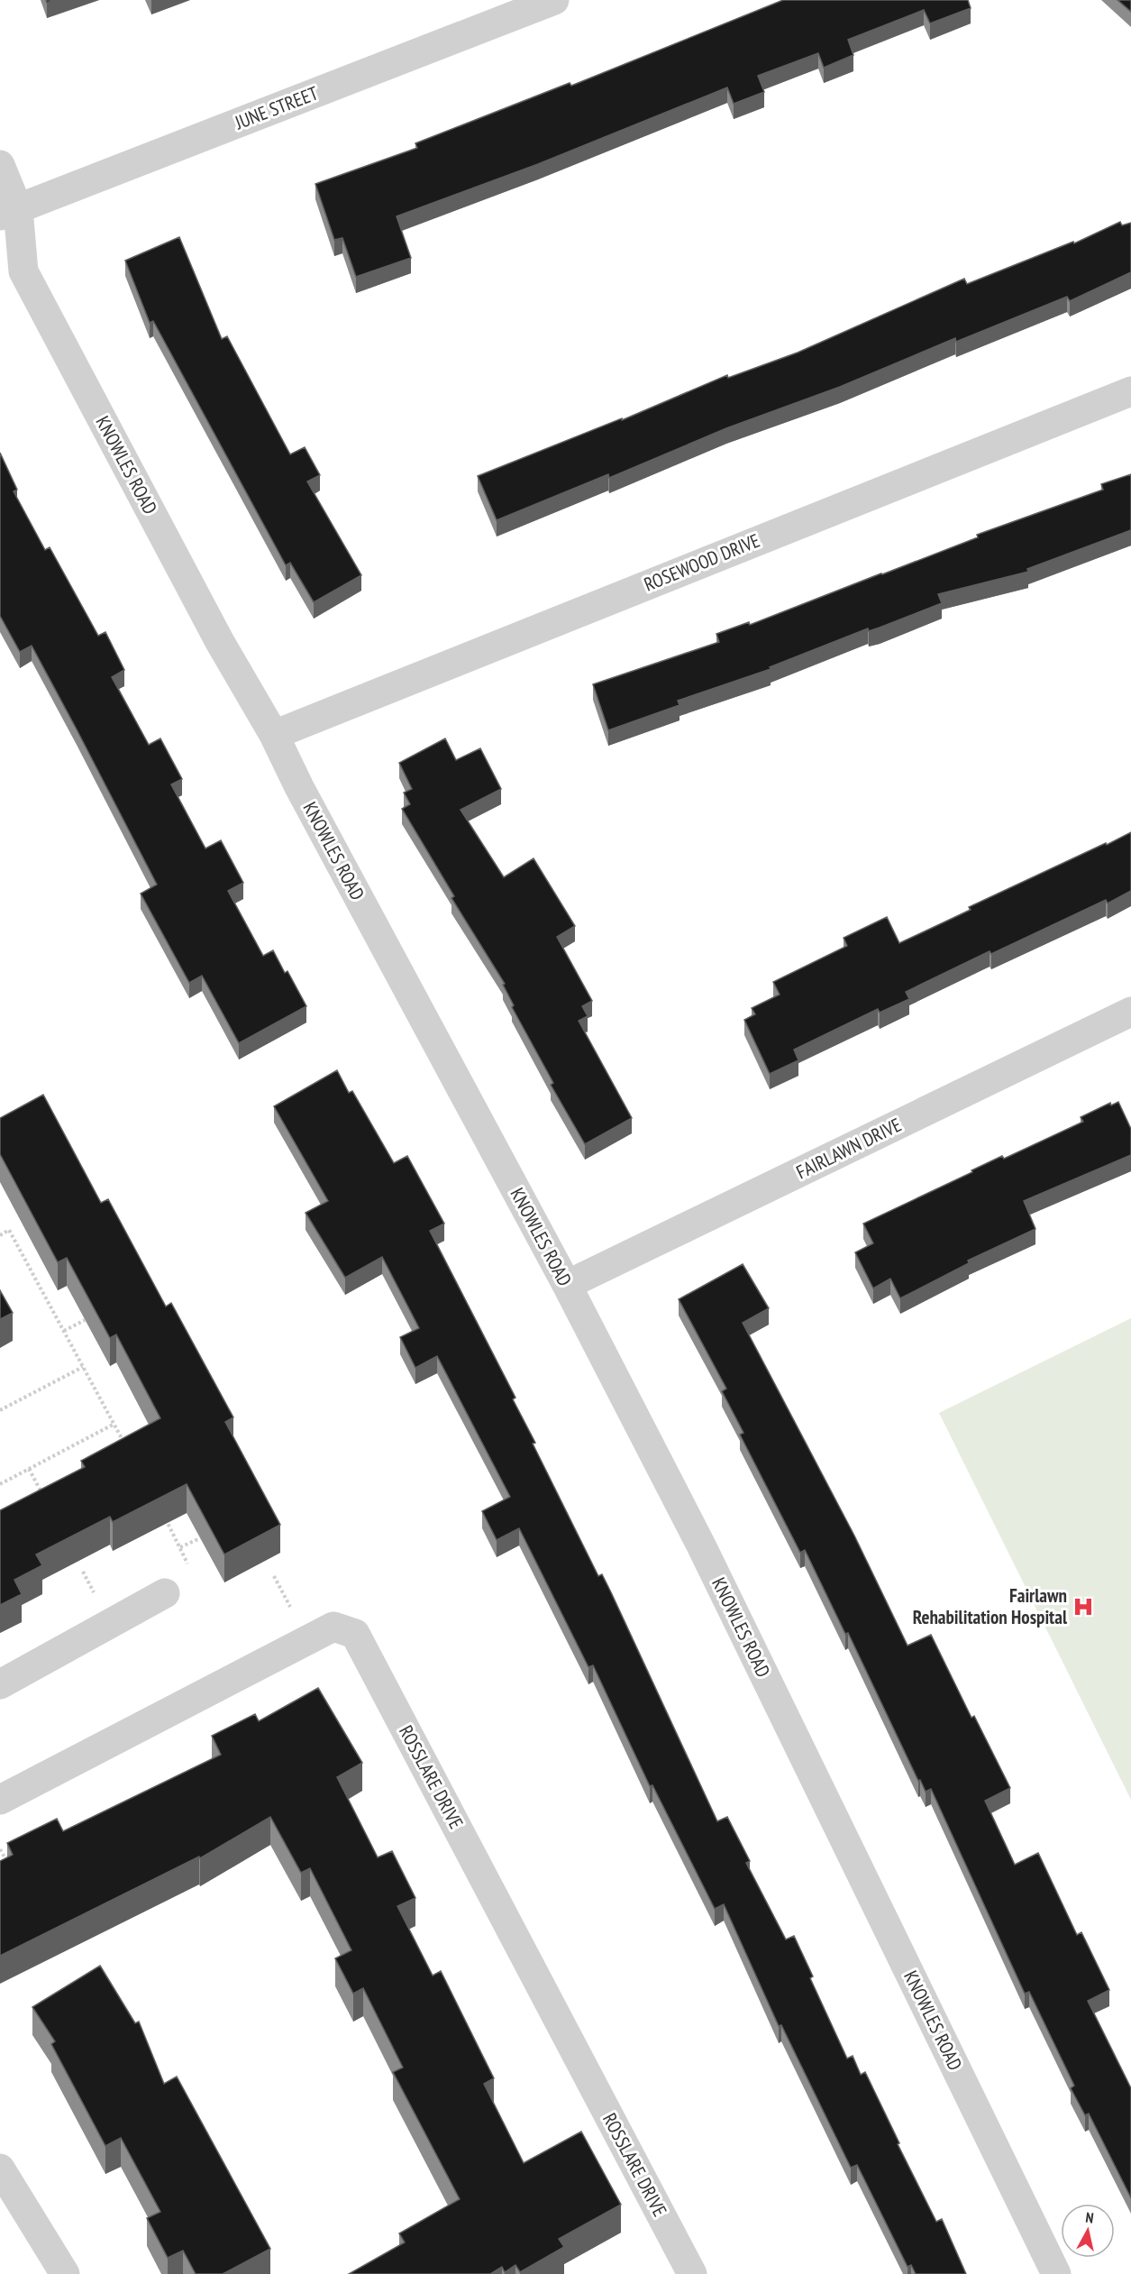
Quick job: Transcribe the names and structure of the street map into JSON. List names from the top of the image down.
{
  "streets": {
    "street": [
      "JUNE STREET",
      "KNOWLES ROAD",
      "ROSEWOOD DRIVE",
      "FAIRLAWN DRIVE",
      "ROSSLARE DRIVE"
    ]
  },
  "crossings": [
    ["JUNE STREET", "KNOWLES ROAD"],
    ["KNOWLES ROAD", "ROSEWOOD DRIVE"],
    ["KNOWLES ROAD", "FAIRLAWN DRIVE"]
  ],
  "places": {
    "hospital": ["Fairlawn Rehabilitation Hospital"]
  },
  "north": "top"
}
